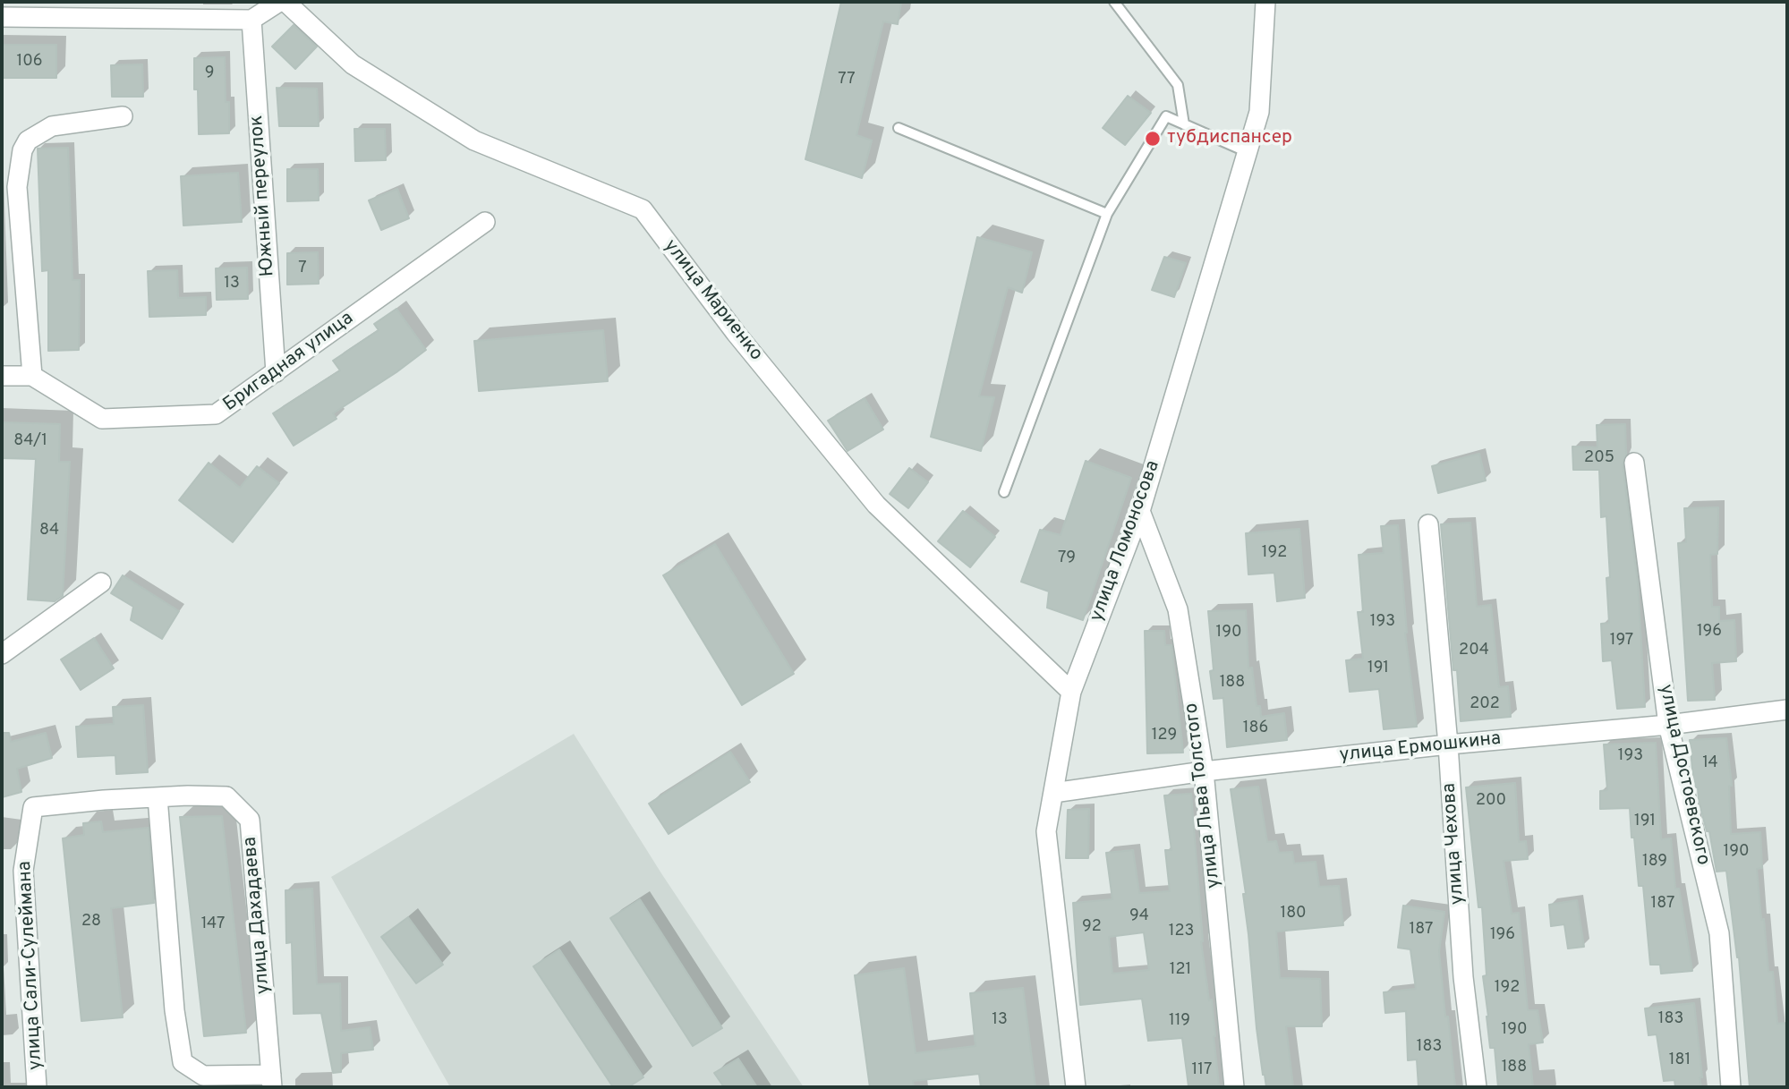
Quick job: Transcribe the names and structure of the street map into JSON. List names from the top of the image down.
{
  "streets": {
    "street": [
      "Южный переулок",
      "улица Мариенко",
      "Бригадная улица",
      "улица Ломоносова",
      "улица Ермошкина",
      "улица Достоевского",
      "улица Льва Толстого",
      "улица Чехова",
      "улица Дахадаева",
      "улица Сали-Сулеймана"
    ]
  },
  "crossings": [
    ["Южный переулок", "Бригадная улица"],
    ["улица Мариенко", "улица Ломоносова"],
    ["улица Ломоносова", "улица Ермошкина"],
    ["улица Ломоносова", "улица Льва Толстого"],
    ["улица Ермошкина", "улица Достоевского"],
    ["улица Ермошкина", "улица Льва Толстого"],
    ["улица Ермошкина", "улица Чехова"],
    ["улица Дахадаева", "улица Сали-Сулеймана"]
  ],
  "places": ["тубдиспансер"],
  "house_numbers": [
    "106",
    "9",
    "77",
    "7",
    "13",
    "84/1",
    "205",
    "84",
    "192",
    "79",
    "193",
    "196",
    "190",
    "197",
    "204",
    "191",
    "188",
    "202",
    "186",
    "129",
    "193",
    "14",
    "200",
    "191",
    "190",
    "189",
    "187",
    "180",
    "94",
    "28",
    "147",
    "92",
    "187",
    "123",
    "196",
    "121",
    "192",
    "183",
    "13",
    "119",
    "190",
    "183",
    "181",
    "188",
    "117"
  ]
}
